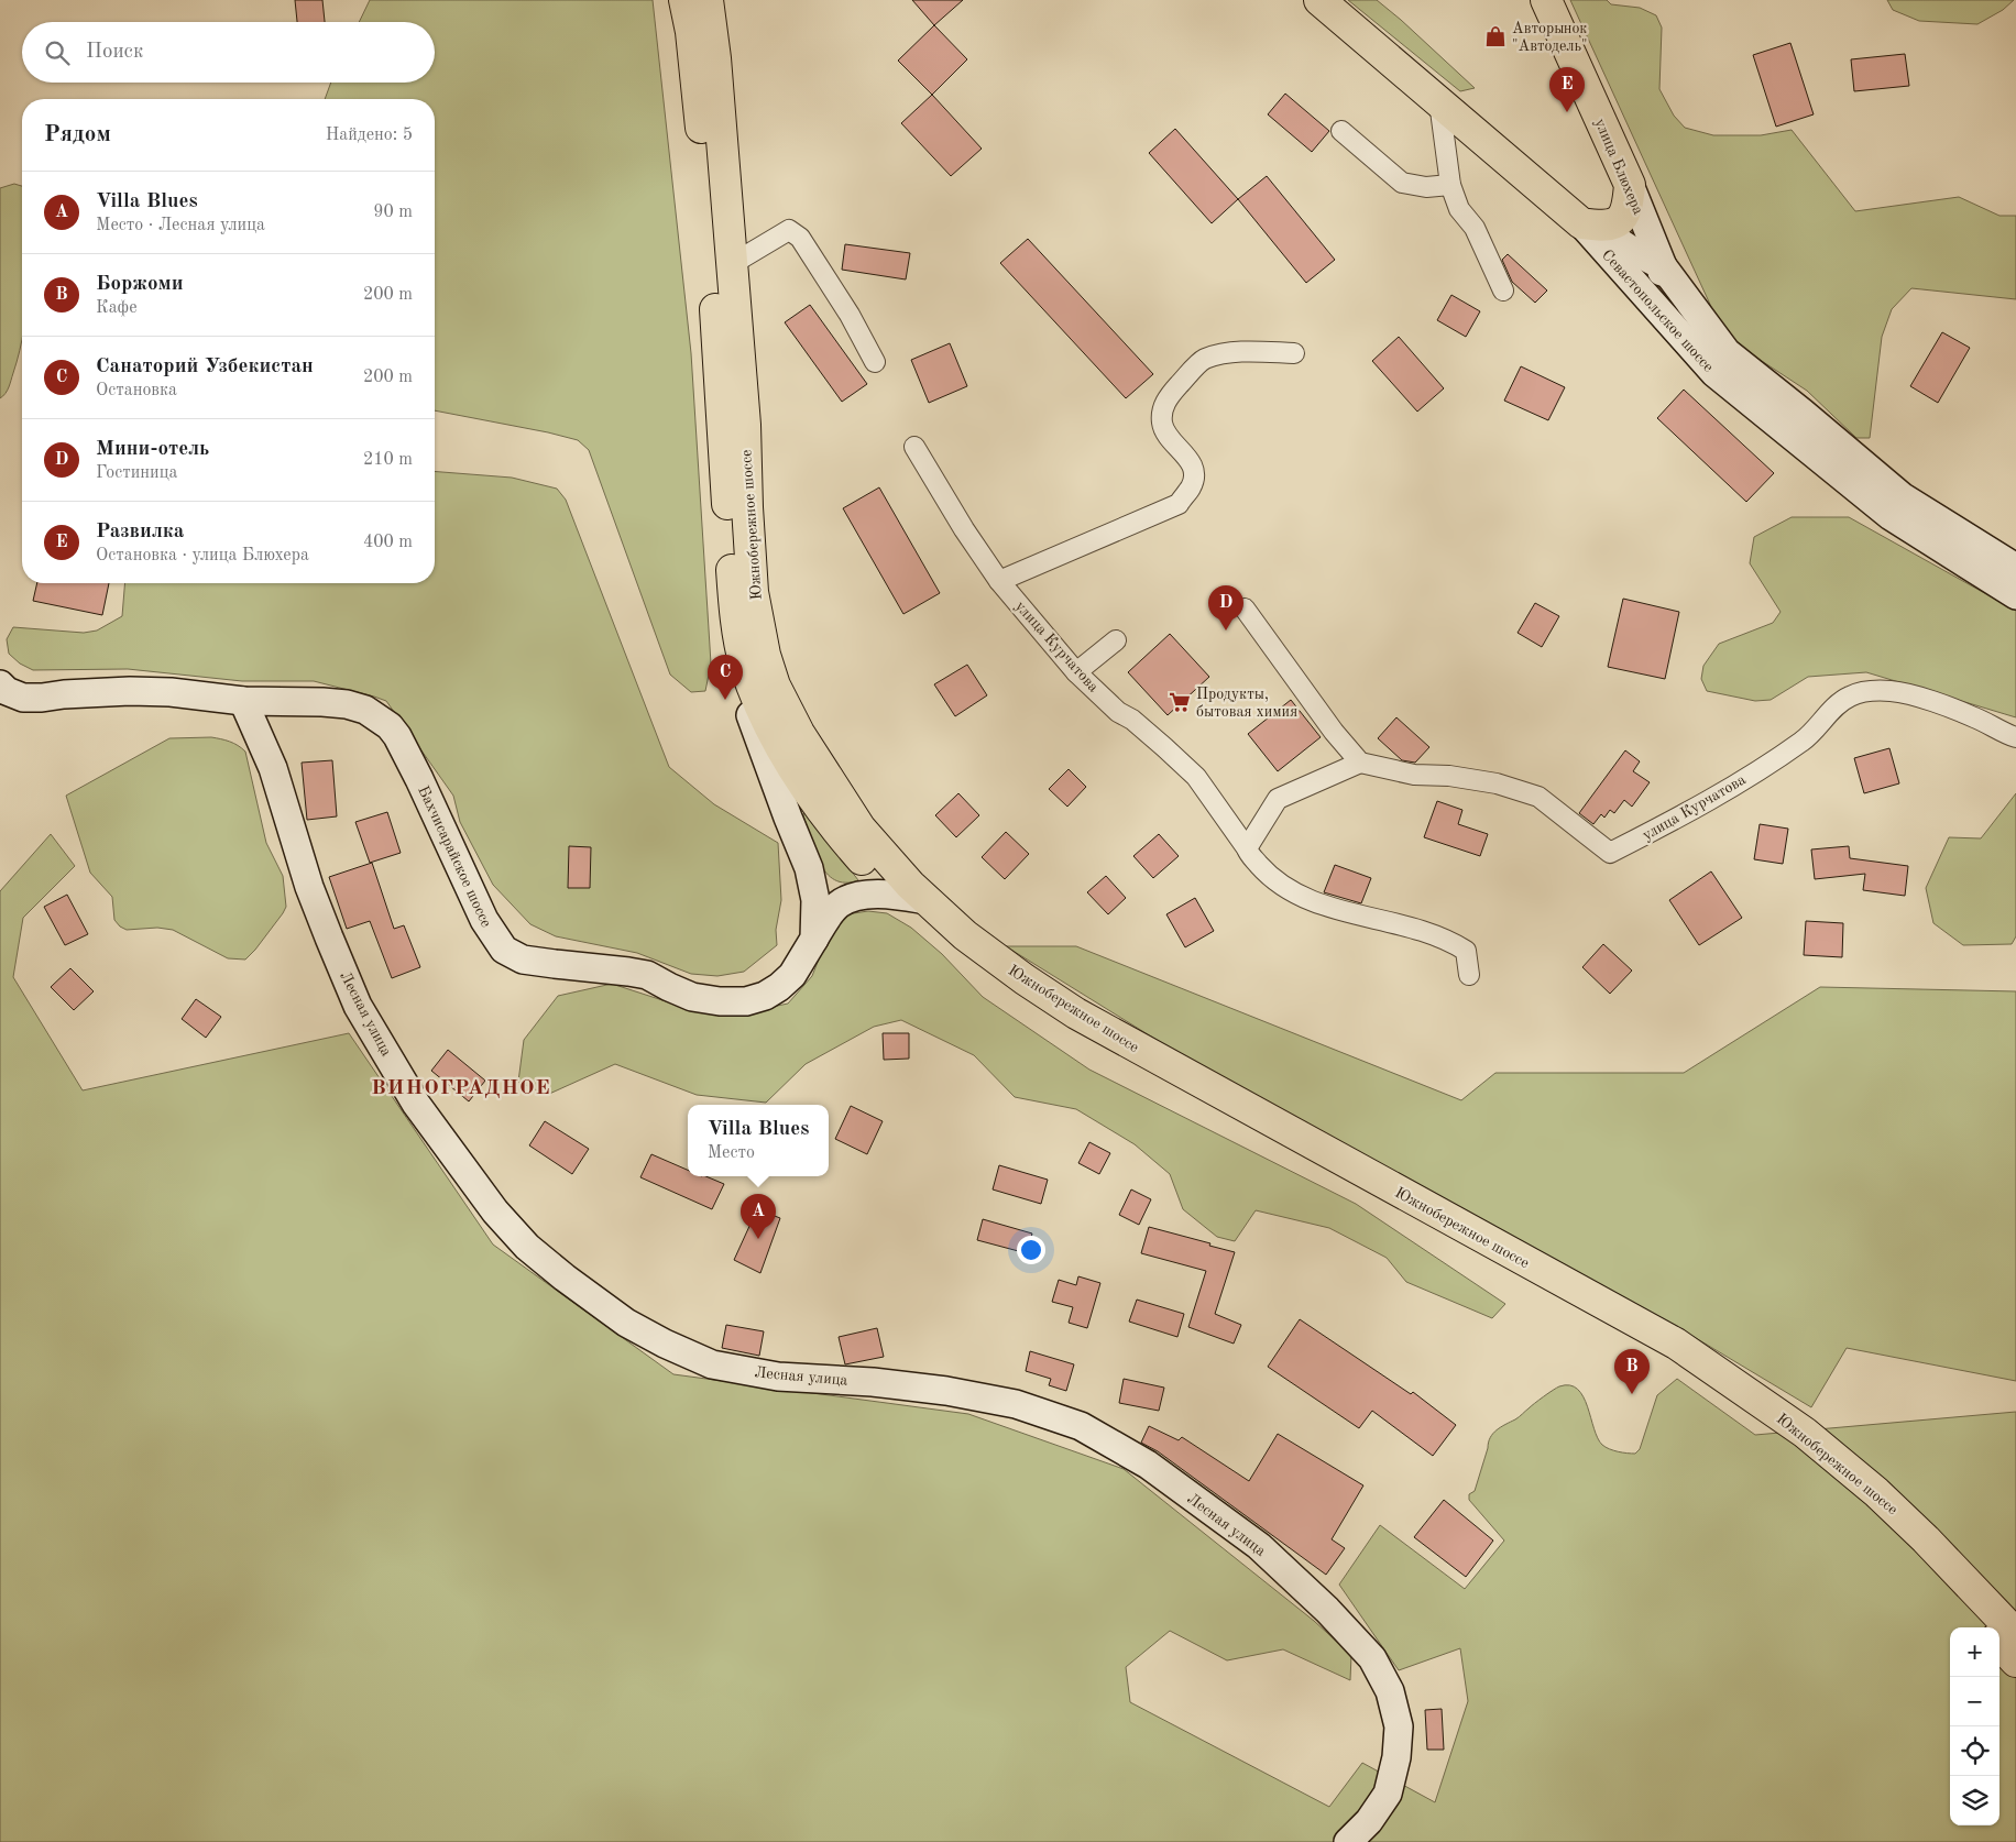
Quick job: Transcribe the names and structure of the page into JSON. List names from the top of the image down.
{
  "streets": {
    "main road": [
      "улица Блюхера",
      "Севастопольское шоссе",
      "Южнобережное шоссе",
      "Бахчисарайское шоссе",
      "Лесная улица"
    ],
    "street": ["улица Курчатова"]
  },
  "crossings": [
    ["улица Блюхера", "Севастопольское шоссе"],
    ["Бахчисарайское шоссе", "Лесная улица"]
  ],
  "districts": ["ВИНОГРАДНОЕ"],
  "places": {
    "shop": ["Авторынок \"Автодель\""],
    "supermarket": ["Продукты, бытовая химия"]
  },
  "page": {
    "search": "Поиск",
    "pins": [
      "E",
      "D",
      "C",
      "A",
      "B"
    ],
    "heading": ["Рядом", "Найдено: 5"],
    "list": [
      {
        "mark": "A",
        "name": "Villa Blues",
        "note": "Место · Лесная улица",
        "value": "90 m"
      },
      {
        "mark": "B",
        "name": "Боржоми",
        "note": "Кафе",
        "value": "200 m"
      },
      {
        "mark": "C",
        "name": "Санаторий Узбекистан",
        "note": "Остановка",
        "value": "200 m"
      },
      {
        "mark": "D",
        "name": "Мини-отель",
        "note": "Гостиница",
        "value": "210 m"
      },
      {
        "mark": "E",
        "name": "Развилка",
        "note": "Остановка · улица Блюхера",
        "value": "400 m"
      }
    ],
    "popup": ["Villa Blues", "Место"],
    "map_buttons": ["+", "−"]
  }
}
